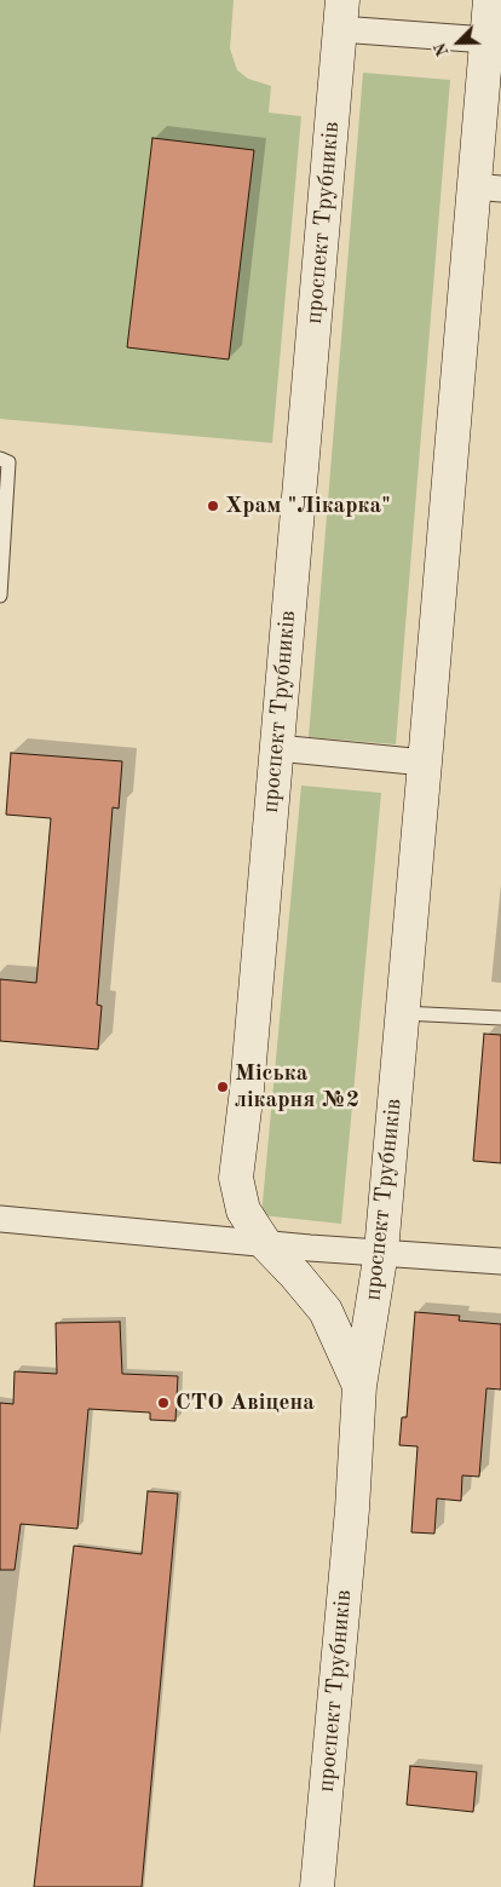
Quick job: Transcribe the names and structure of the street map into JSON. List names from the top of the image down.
{
  "streets": {
    "main road": ["проспект Трубників"]
  },
  "places": ["Храм \"Лікарка\"", "Міська лікарня №2", "СТО Авіцена"],
  "north": "bottom left"
}
